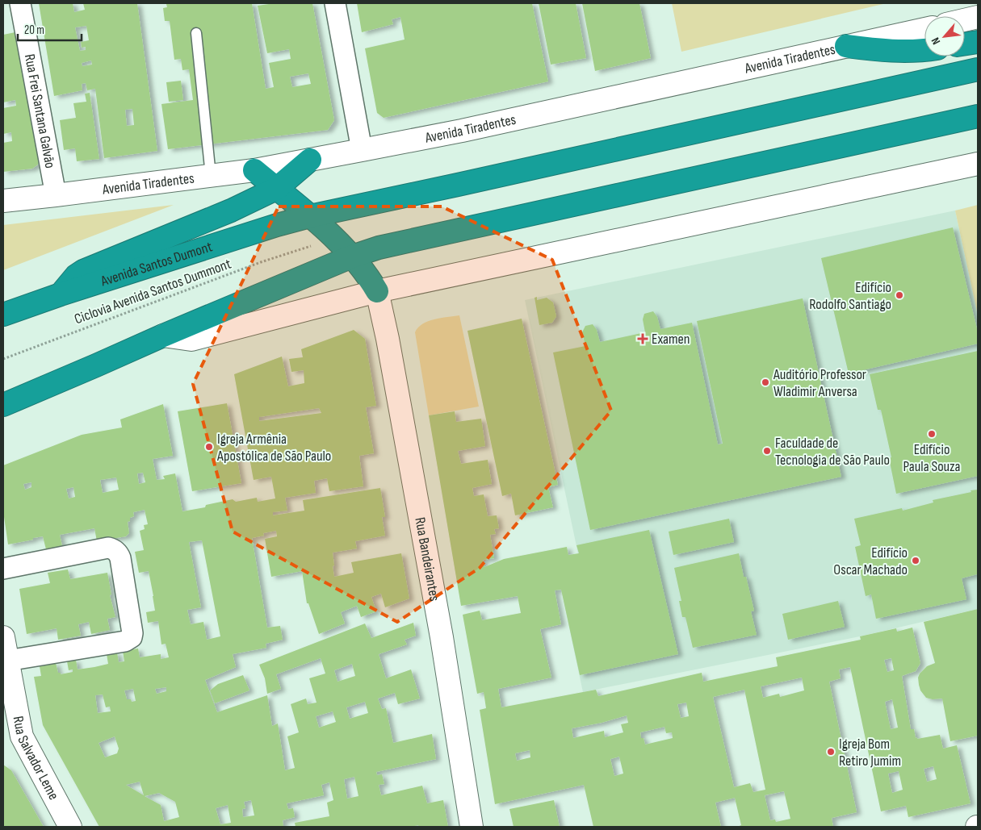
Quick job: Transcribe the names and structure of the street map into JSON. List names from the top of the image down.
{
  "streets": {
    "highway": ["Avenida Santos Dumont"],
    "main road": ["Avenida Tiradentes", "Rua Bandeirantes", "Rua Salvador Leme"],
    "street": ["Rua Frei Santana Galvão"],
    "path": ["Ciclovia Avenida Santos Dummont"]
  },
  "crossings": [
    ["Avenida Tiradentes", "Rua Frei Santana Galvão"]
  ],
  "places": {
    "other": [
      "Edifício Rodolfo Santiago",
      "Auditório Professor Wladimir Anversa",
      "Edifício Paula Souza",
      "Igreja Armênia Apostólica de São Paulo",
      "Faculdade de Tecnologia de São Paulo",
      "Edifício Oscar Machado",
      "Igreja Bom Retiro Jumim"
    ],
    "health": ["Examen"]
  },
  "scale_bar": "20 m",
  "north": "bottom left"
}
